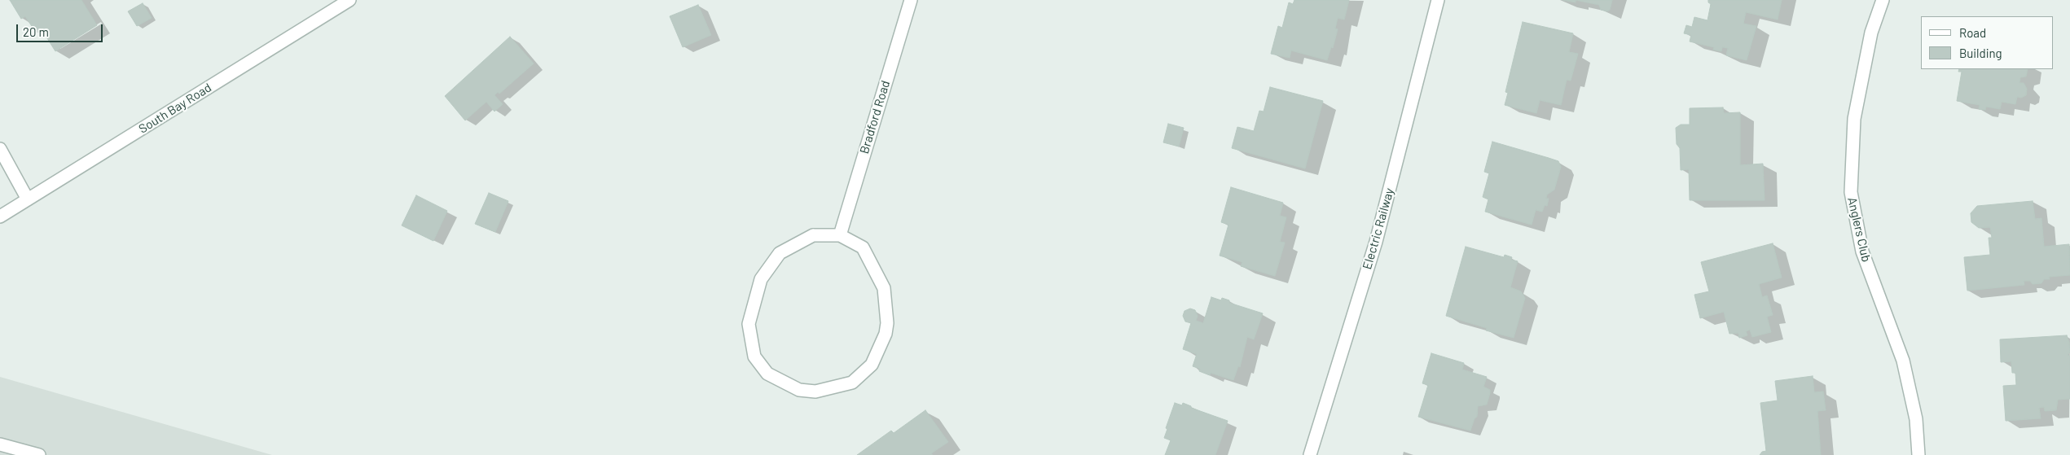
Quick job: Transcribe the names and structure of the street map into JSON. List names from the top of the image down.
{
  "streets": {
    "street": [
      "South Bay Road",
      "Bradford Road",
      "Electric Railway",
      "Anglers Club"
    ]
  },
  "legend": ["Road", "Building"],
  "scale_bar": "20 m"
}
